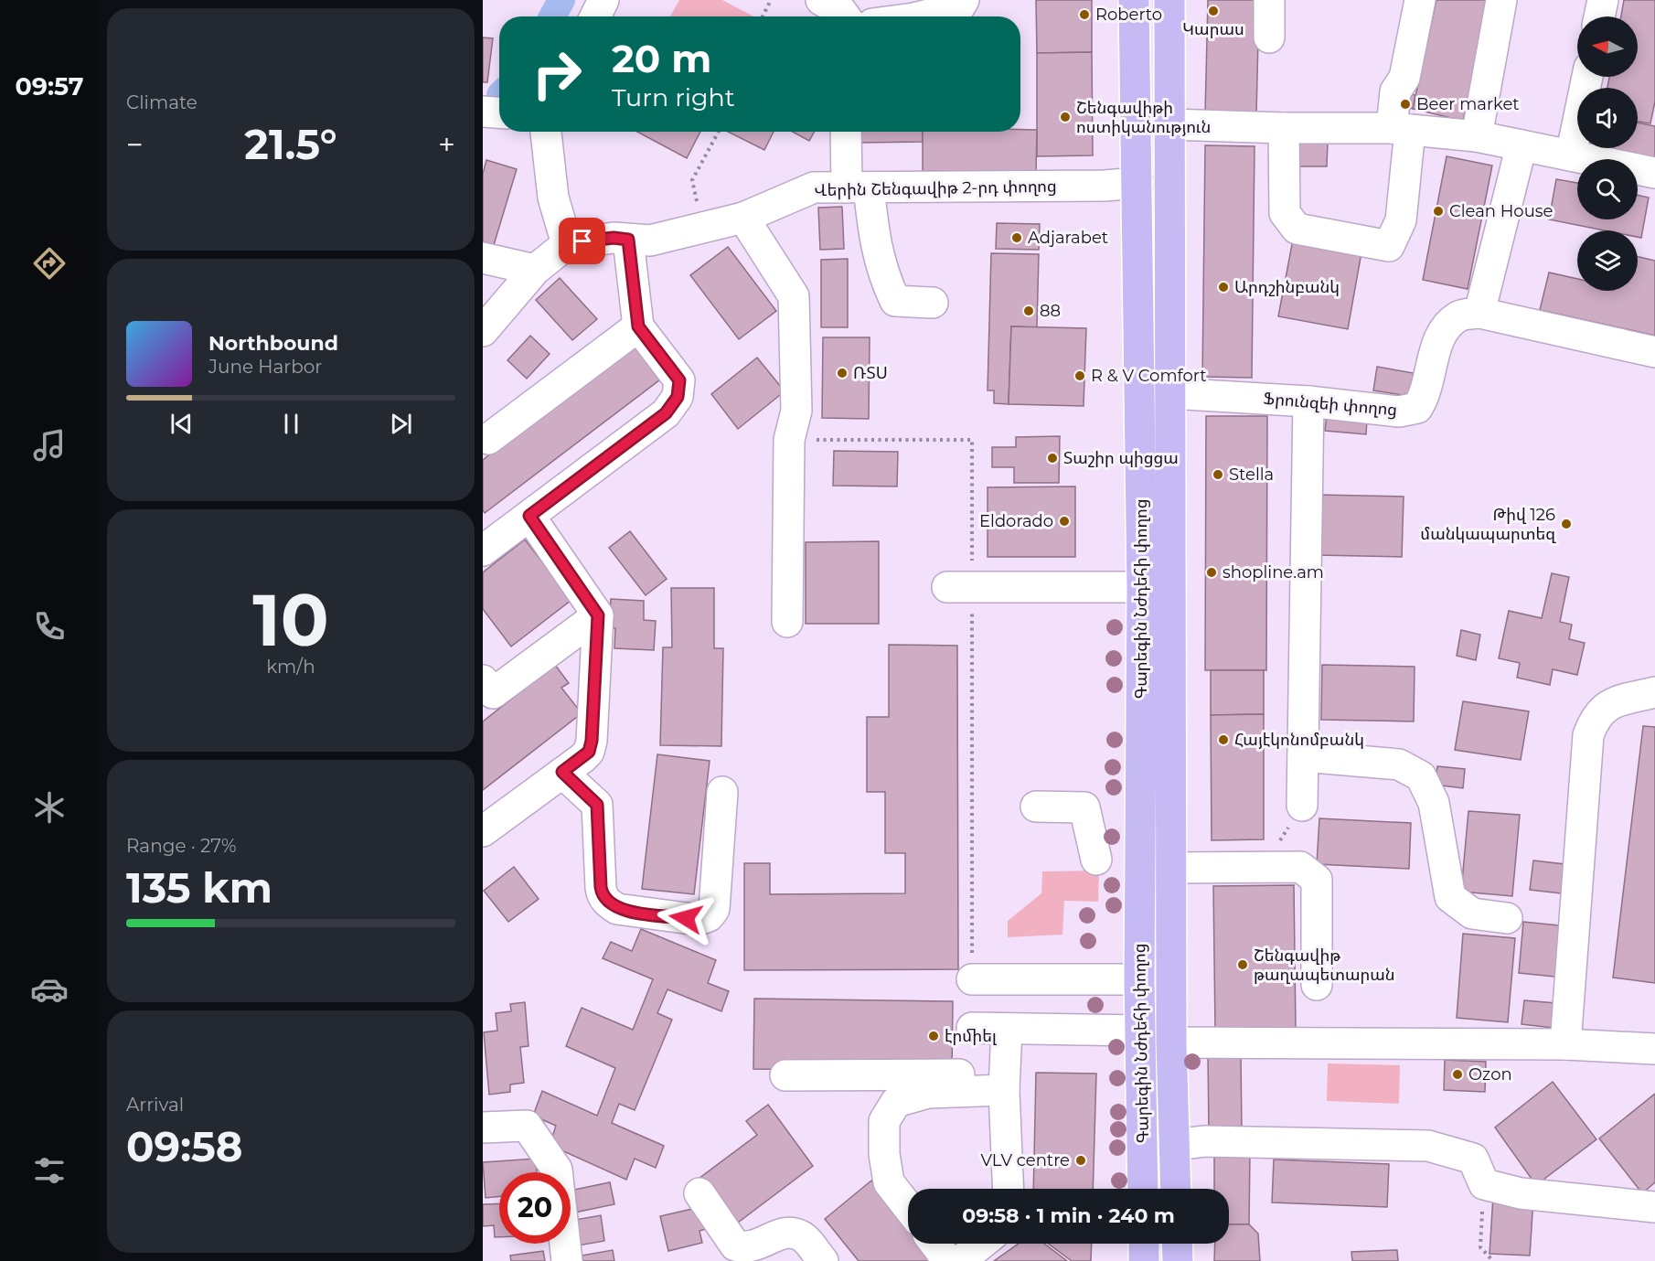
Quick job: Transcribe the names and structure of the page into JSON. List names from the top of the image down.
{
  "streets": {
    "main road": ["Գարեգին Նժդեհի փողոց"],
    "street": ["Վերին Շենգավիթ 2-րդ փողոց", "Ֆրունզեի փողոց"]
  },
  "crossings": [
    ["Վերին Շենգավիթ 2-րդ փողոց", "Գարեգին Նժդեհի փողոց"],
    ["Ֆրունզեի փողոց", "Գարեգին Նժդեհի փողոց"]
  ],
  "places": [
    "Կարաս",
    "Roberto",
    "Beer market",
    "Շենգավիթի ոստիկանություն",
    "Clean House",
    "Adjarabet",
    "Արդշինբանկ",
    "88",
    "ՌՏՍ",
    "R & V Comfort",
    "Տաշիր պիցցա",
    "Stella",
    "Eldorado",
    "Թիվ 126 մանկապարտեզ",
    "shopline.am",
    "Հայէկոնոմբանկ",
    "Շենգավիթ թաղապետարան",
    "էրմիել",
    "Ozon",
    "VLV centre"
  ],
  "north": "left",
  "page": {
    "tabs": "09:57",
    "tile": [
      "Climate",
      ["10", "km/h"],
      ["Range · 27%", "135 km"],
      ["Arrival", "09:58"]
    ],
    "turn": ["20 m", "Turn right"],
    "heat": ["−", "21.5°", "+"],
    "song": ["Northbound", "June Harbor"],
    "limit": "20",
    "trip": "09:58 · 1 min · 240 m"
  }
}
